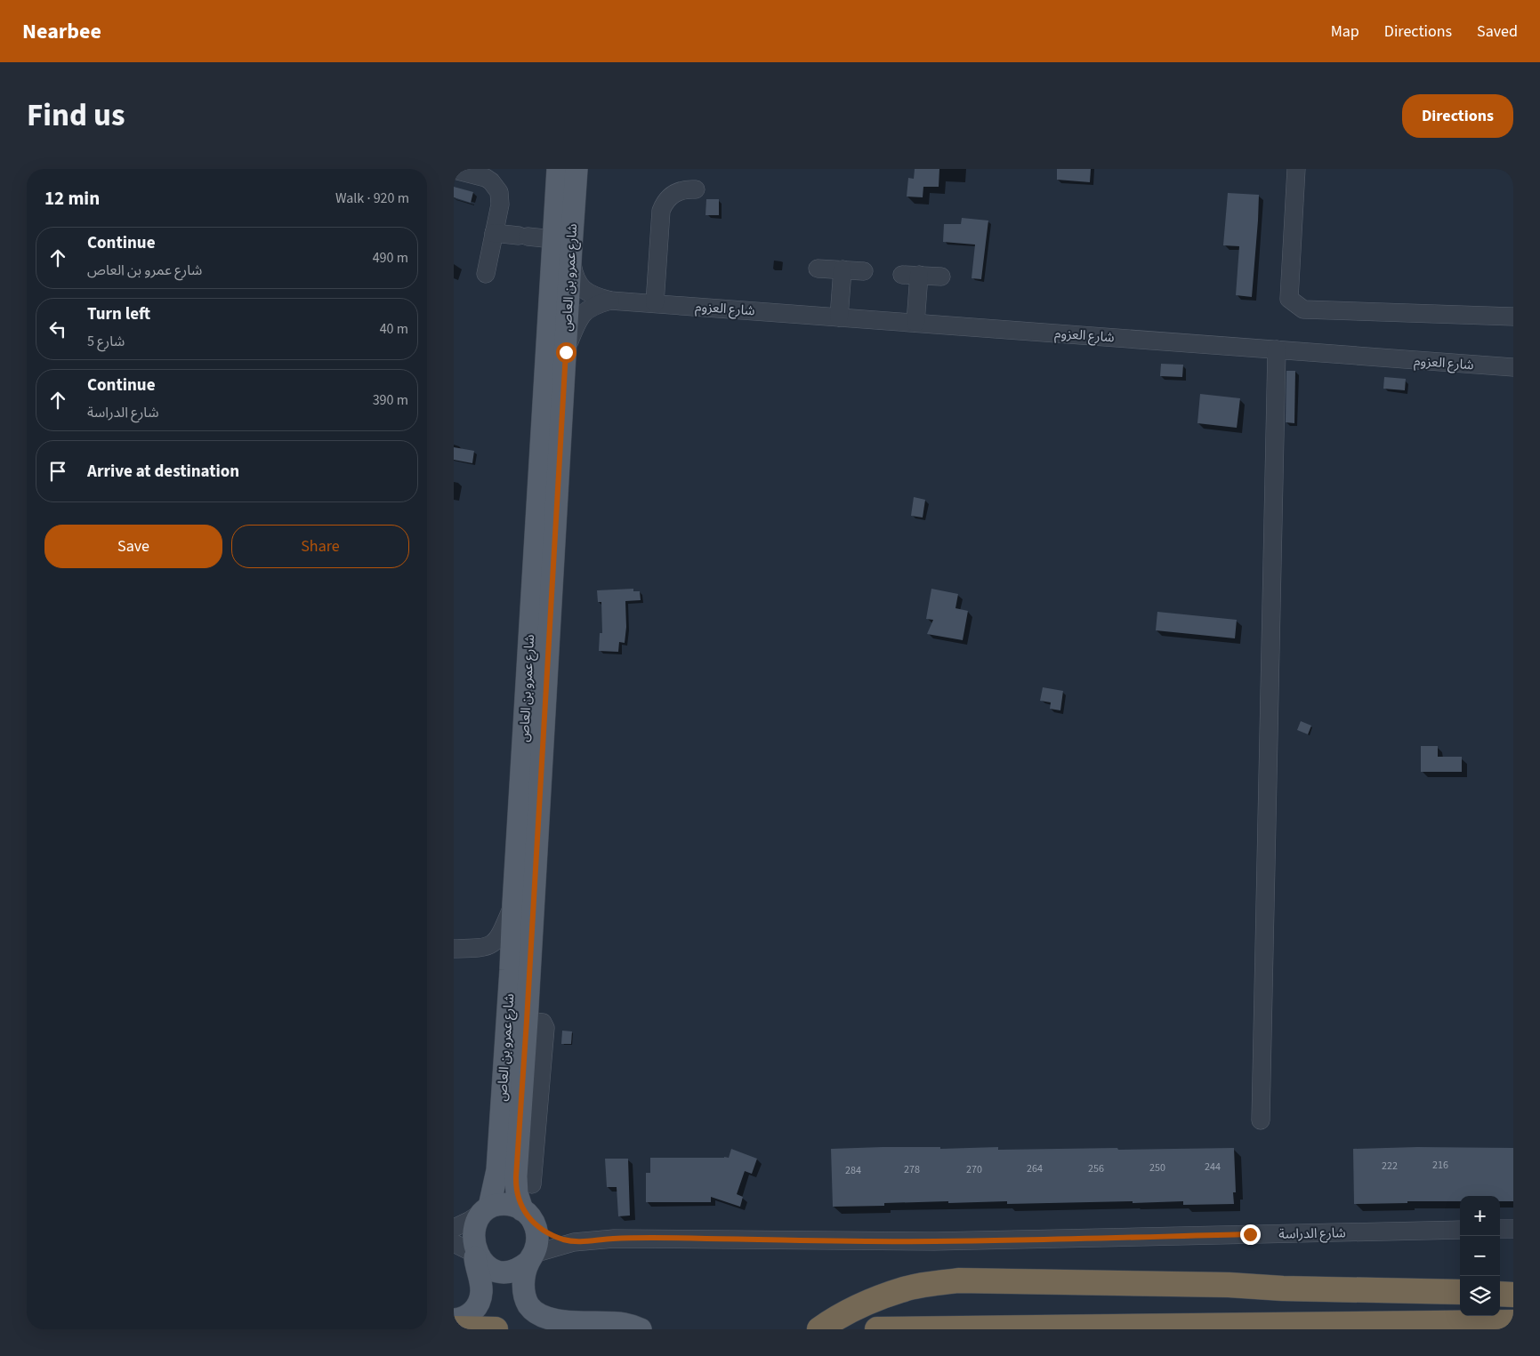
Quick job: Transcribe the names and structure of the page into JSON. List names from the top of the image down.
{
  "streets": {
    "main road": ["شارع عمرو بن العاص"],
    "street": ["شارع العزوم", "شارع الدراسة"]
  },
  "crossings": [
    ["شارع عمرو بن العاص", "شارع العزوم"]
  ],
  "house_numbers": [
    "216",
    "222",
    "244",
    "250",
    "264",
    "256",
    "278",
    "270",
    "284"
  ],
  "page": {
    "header": "Nearbee",
    "nav": ["Map", "Directions", "Saved"],
    "title": "Find us",
    "buttons": [
      "Directions",
      ["Save", "Share"]
    ],
    "heading": ["12 min", "Walk · 920 m"],
    "list": [
      ["Continue", "شارع عمرو بن العاص", "490 m"],
      ["Turn left", "شارع 5", "40 m"],
      ["Continue", "شارع الدراسة", "390 m"],
      "Arrive at destination"
    ],
    "map_buttons": ["+", "−"]
  }
}
